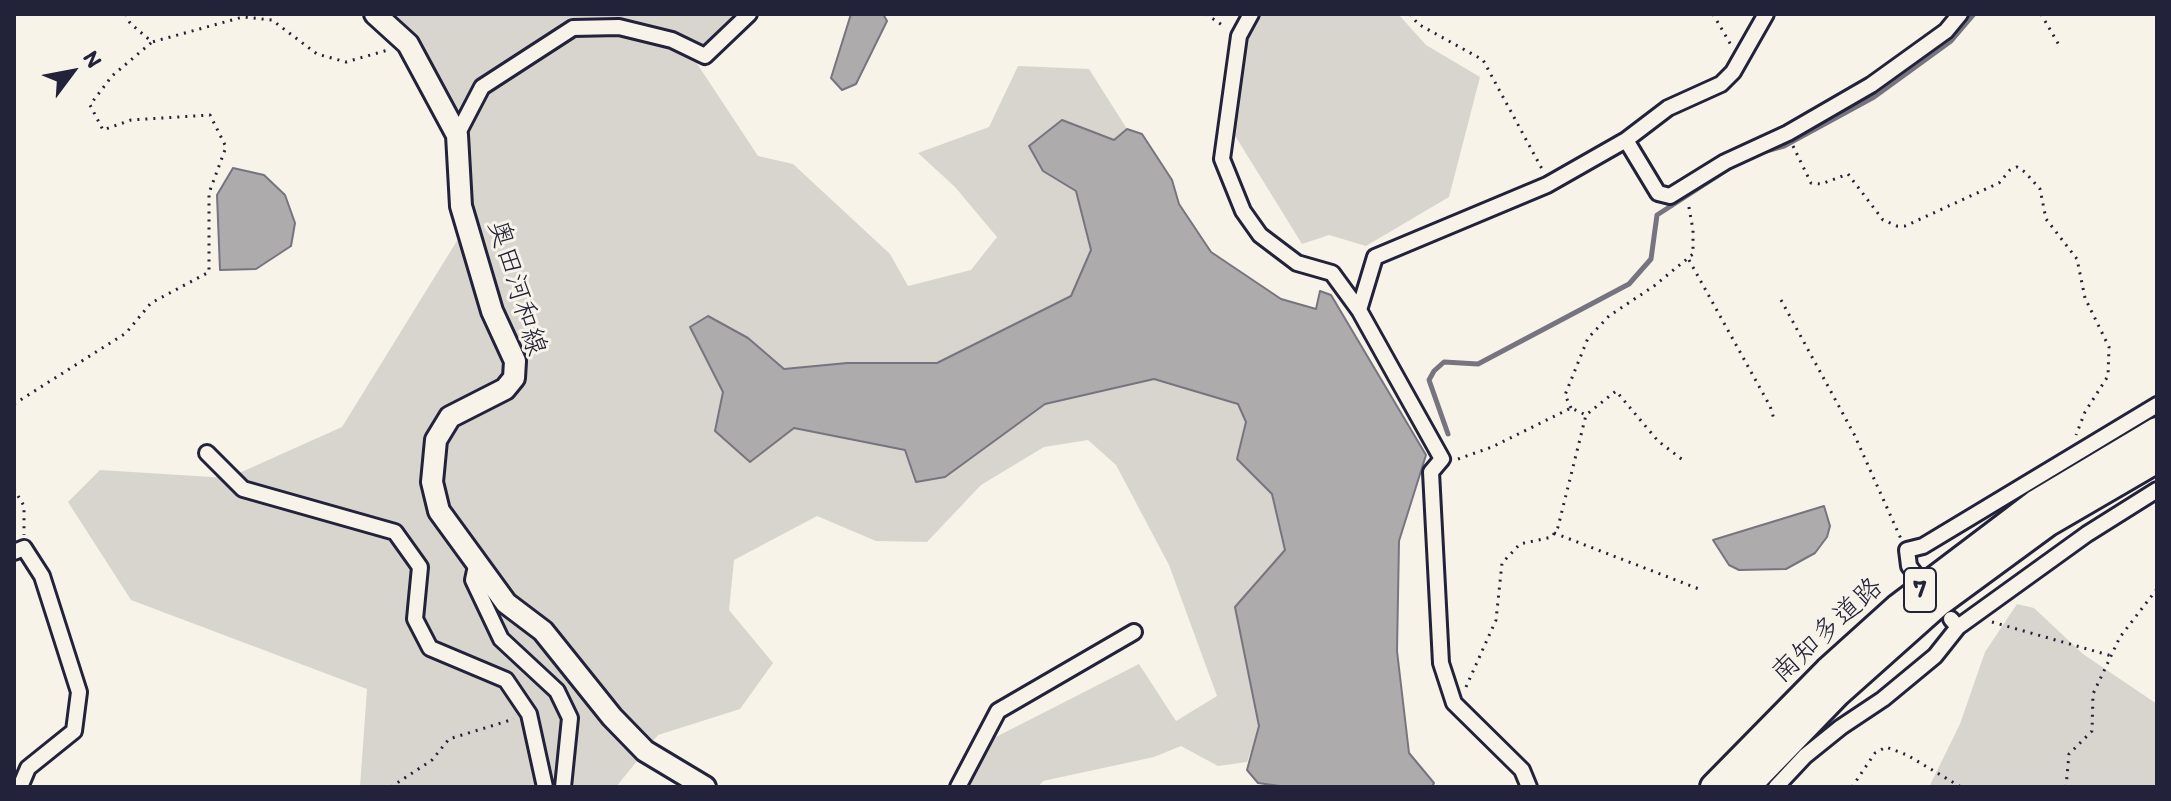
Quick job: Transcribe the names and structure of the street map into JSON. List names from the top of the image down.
{
  "streets": {
    "highway": ["7", "南知多道路"],
    "main road": ["奥田河和線"]
  },
  "north": "top right"
}
